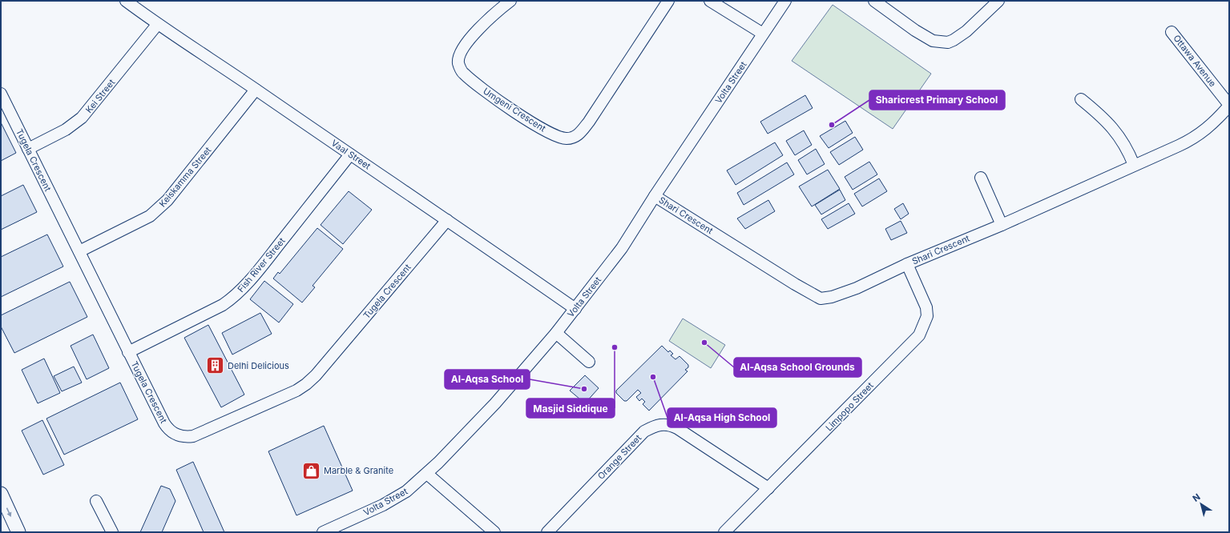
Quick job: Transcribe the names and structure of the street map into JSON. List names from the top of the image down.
{
  "streets": {
    "street": [
      "Ottawa Avenue",
      "Volta Street",
      "Kei Street",
      "Umgeni Crescent",
      "Vaal Street",
      "Tugela Crescent",
      "Keiskamma Street",
      "Shari Crescent",
      "Fish River Street",
      "Limpopo Street",
      "Orange Street"
    ]
  },
  "crossings": [
    ["Ottawa Avenue", "Shari Crescent"],
    ["Volta Street", "Vaal Street"],
    ["Volta Street", "Shari Crescent"],
    ["Kei Street", "Vaal Street"],
    ["Kei Street", "Tugela Crescent"],
    ["Vaal Street", "Tugela Crescent"],
    ["Vaal Street", "Keiskamma Street"],
    ["Vaal Street", "Fish River Street"],
    ["Tugela Crescent", "Keiskamma Street"],
    ["Tugela Crescent", "Fish River Street"],
    ["Shari Crescent", "Limpopo Street"],
    ["Limpopo Street", "Orange Street"]
  ],
  "places": {
    "other": [
      "Sharicrest Primary School",
      "Al-Aqsa School Grounds",
      "Masjid Siddique",
      "Al-Aqsa High School",
      "Al-Aqsa School"
    ],
    "building": ["Delhi Delicious"],
    "shop": ["Marble & Granite"]
  },
  "north": "top left"
}
